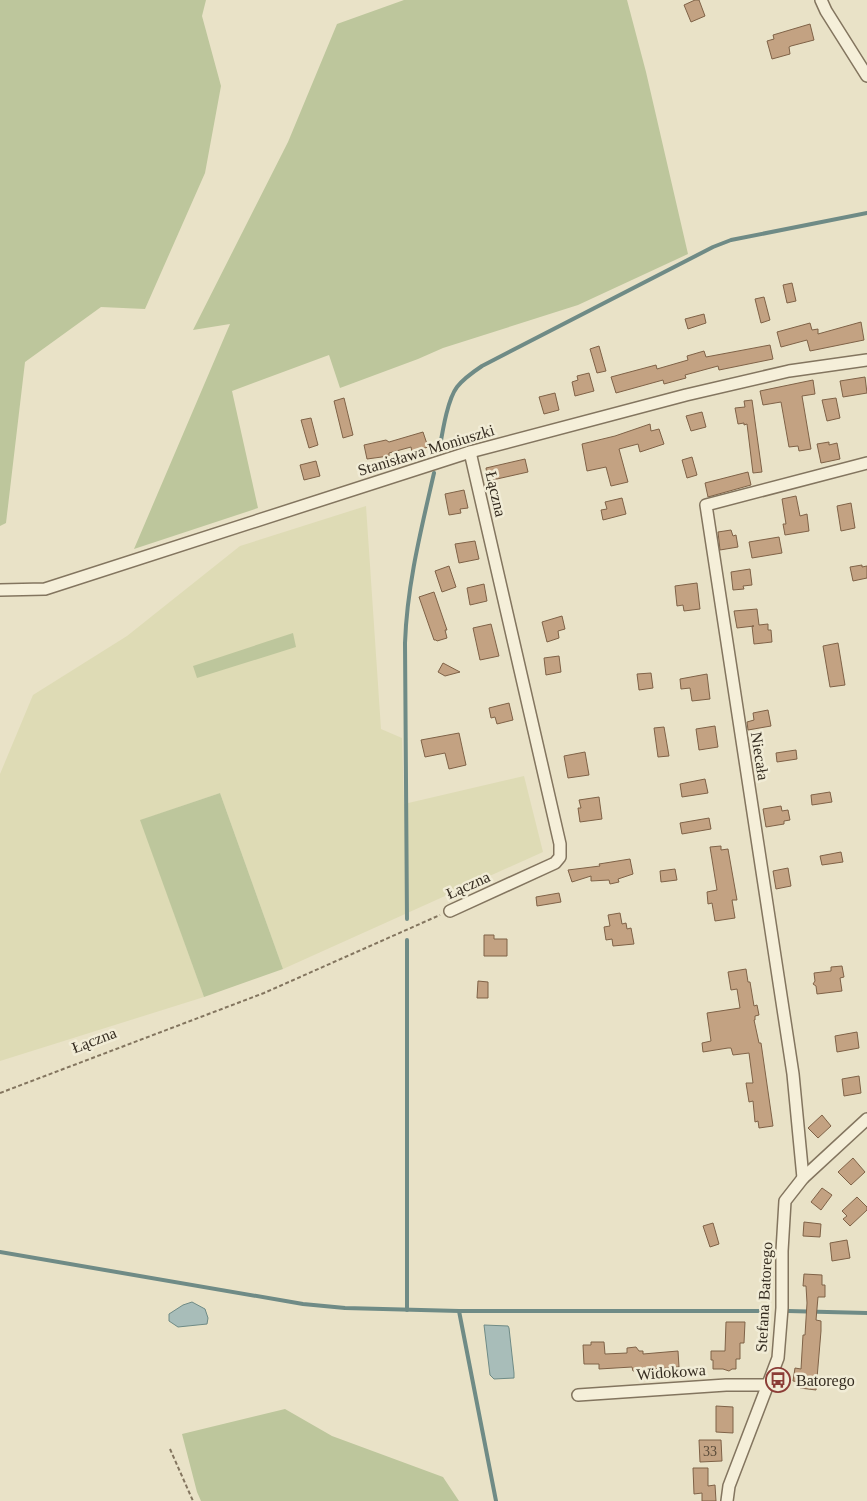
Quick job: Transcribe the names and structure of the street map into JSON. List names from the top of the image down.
{
  "streets": {
    "street": [
      "Stanisława Moniuszki",
      "Łączna",
      "Niecała",
      "Stefana Batorego",
      "Widokowa"
    ]
  },
  "crossings": [
    ["Stanisława Moniuszki", "Łączna"],
    ["Niecała", "Stefana Batorego"],
    ["Stefana Batorego", "Widokowa"]
  ],
  "places": {
    "bus stop": ["Batorego"]
  },
  "house_numbers": ["33"]
}
